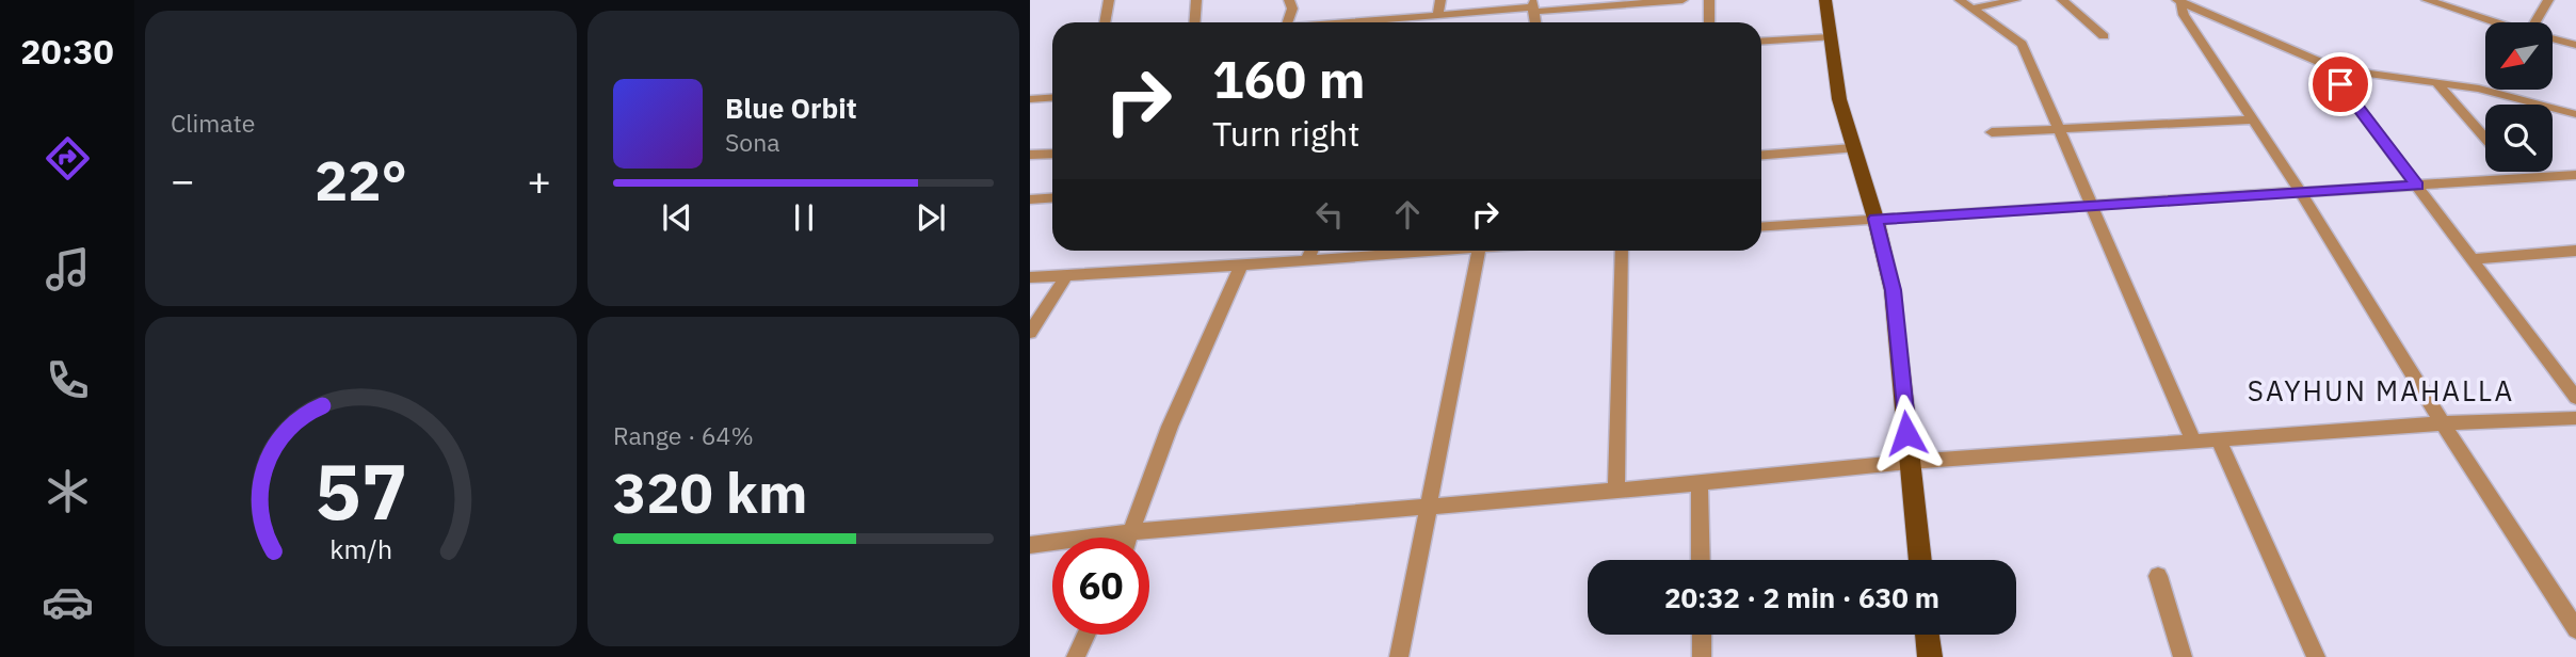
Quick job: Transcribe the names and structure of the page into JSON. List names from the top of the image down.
{
  "districts": ["SAYHUN MAHALLA"],
  "north": "bottom left",
  "page": {
    "tabs": "20:30",
    "tile": [
      "Climate",
      ["Range · 64%", "320 km"]
    ],
    "turn": ["160 m", "Turn right"],
    "song": ["Blue Orbit", "Sona"],
    "heat": ["−", "22°", "+"],
    "limit": "60",
    "trip": "20:32 · 2 min · 630 m",
    "gauge": ["57", "km/h"]
  }
}
